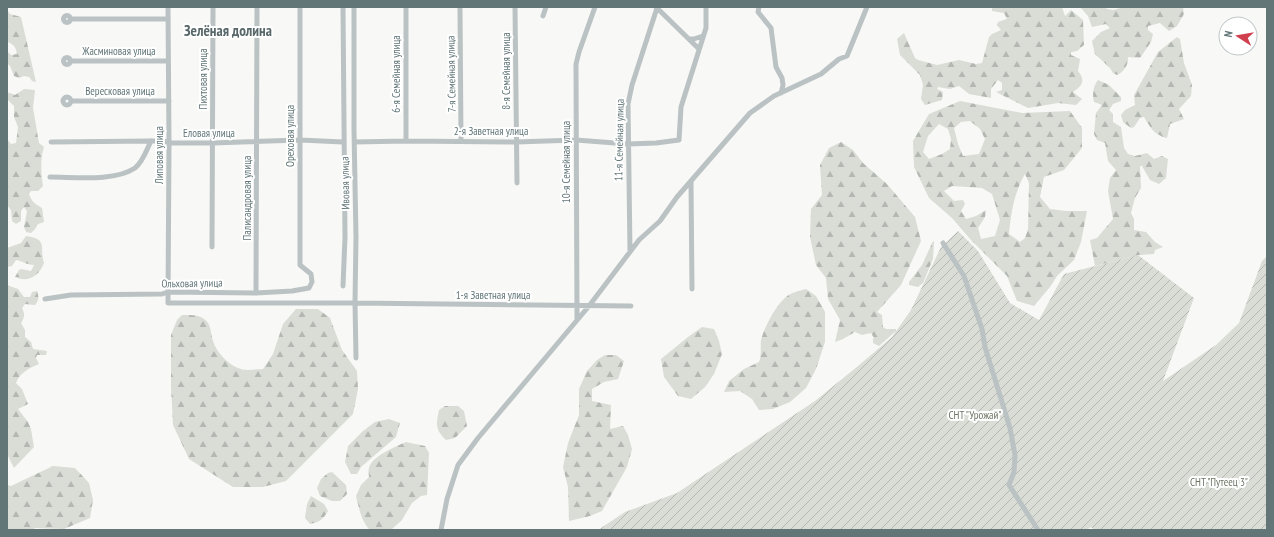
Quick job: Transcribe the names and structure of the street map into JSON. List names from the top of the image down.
{
  "streets": {
    "street": [
      "Жасминовая улица",
      "8-я Семейная улица",
      "6-я Семейная улица",
      "7-я Семейная улица",
      "Пихтовая улица",
      "Вересковая улица",
      "2-я Заветная улица",
      "Еловая улица",
      "Ореховая улица",
      "11-я Семейная улица",
      "Липовая улица",
      "10-я Семейная улица",
      "Ивовая улица",
      "Палисандровая улица",
      "Ольховая улица",
      "1-я Заветная улица"
    ]
  },
  "crossings": [
    ["Жасминовая улица", "Липовая улица"],
    ["8-я Семейная улица", "2-я Заветная улица"],
    ["6-я Семейная улица", "2-я Заветная улица"],
    ["7-я Семейная улица", "2-я Заветная улица"],
    ["Пихтовая улица", "Еловая улица"],
    ["Вересковая улица", "Липовая улица"],
    ["2-я Заветная улица", "11-я Семейная улица"],
    ["2-я Заветная улица", "10-я Семейная улица"],
    ["2-я Заветная улица", "Ивовая улица"],
    ["Еловая улица", "Ореховая улица"],
    ["Еловая улица", "Липовая улица"],
    ["Еловая улица", "Ивовая улица"],
    ["Еловая улица", "Палисандровая улица"],
    ["Ореховая улица", "Ольховая улица"],
    ["Липовая улица", "Ольховая улица"],
    ["Липовая улица", "1-я Заветная улица"],
    ["10-я Семейная улица", "1-я Заветная улица"],
    ["Ивовая улица", "1-я Заветная улица"],
    ["Палисандровая улица", "Ольховая улица"]
  ],
  "districts": ["Зелёная долина"],
  "parks": ["СНТ \"Урожай\"", "СНТ \"Путеец 3\""],
  "north": "left"
}
